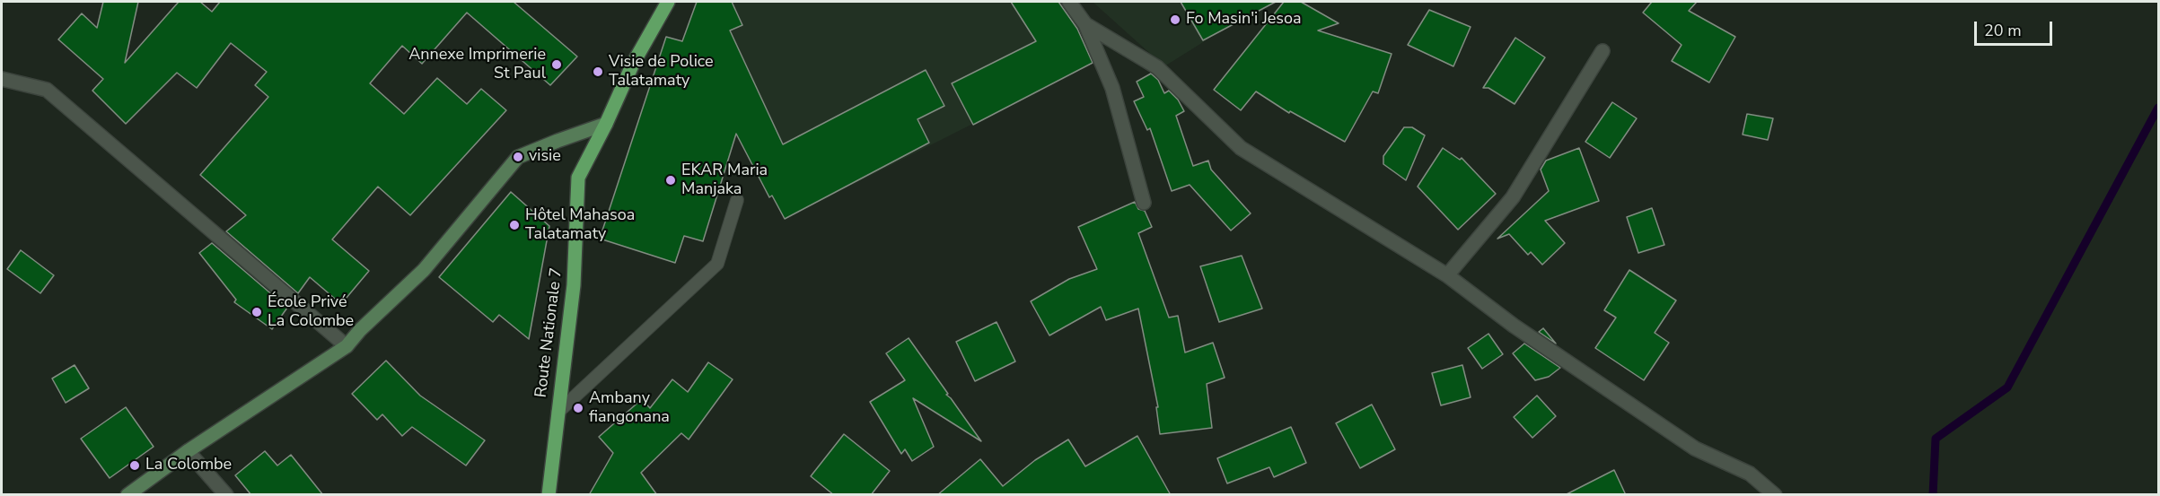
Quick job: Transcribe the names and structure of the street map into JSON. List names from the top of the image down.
{
  "streets": {
    "main road": ["Route Nationale 7"]
  },
  "places": [
    "Fo Masin'i Jesoa",
    "Annexe Imprimerie St Paul",
    "Visie de Police Talatamaty",
    "visie",
    "EKAR Maria Manjaka",
    "Hôtel Mahasoa Talatamaty",
    "École Privé La Colombe",
    "Ambany fiangonana",
    "La Colombe"
  ],
  "scale_bar": "20 m"
}
